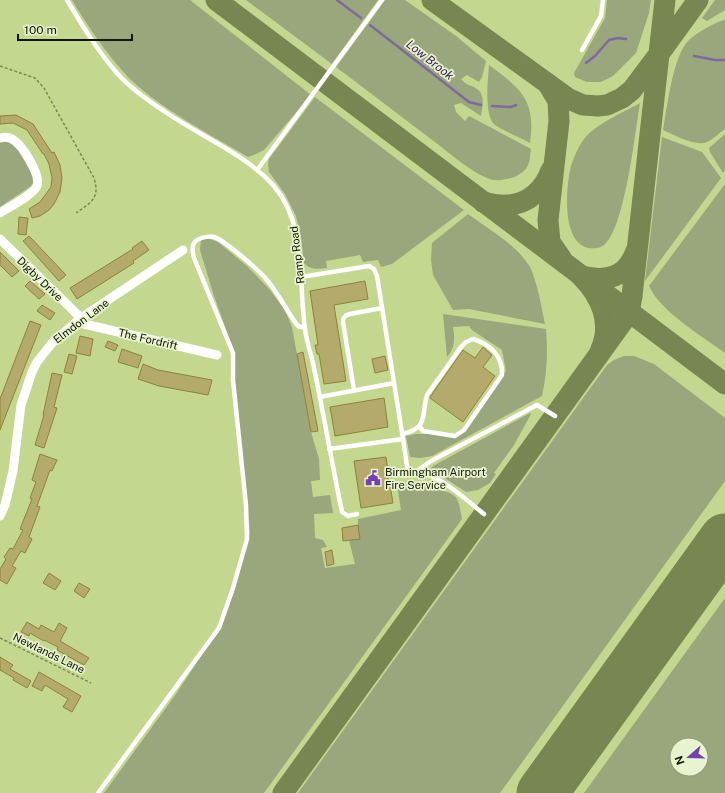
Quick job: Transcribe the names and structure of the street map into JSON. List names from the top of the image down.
{
  "streets": {
    "street": ["Digby Drive", "Elmdon Lane", "The Fordrift"],
    "lane": ["Ramp Road"],
    "path": ["Newlands Lane"]
  },
  "crossings": [
    ["Digby Drive", "Elmdon Lane"],
    ["Digby Drive", "The Fordrift"],
    ["Elmdon Lane", "The Fordrift"]
  ],
  "water": ["Low Brook"],
  "places": {
    "public building": ["Birmingham Airport Fire Service"]
  },
  "scale_bar": "100 m",
  "north": "left"
}
